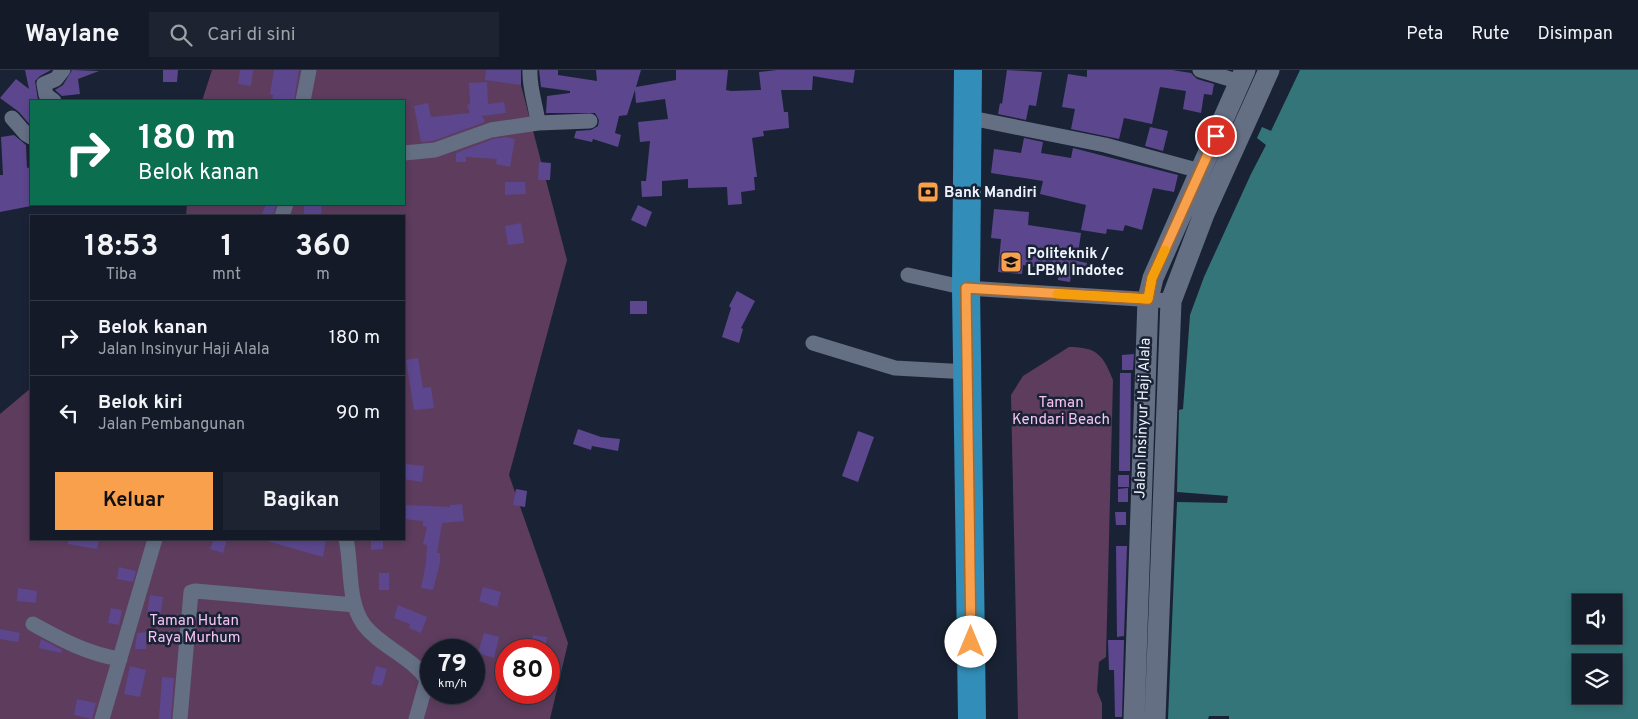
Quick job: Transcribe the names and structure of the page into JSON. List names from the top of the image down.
{
  "streets": {
    "main road": ["Jalan Insinyur Haji Alala"]
  },
  "parks": ["Taman Kendari Beach", "Taman Hutan Raya Murhum"],
  "places": {
    "bank": ["Bank Mandiri"],
    "school or university": ["Politeknik / LPBM Indotec"]
  },
  "page": {
    "header": "Waylane",
    "search": "Cari di sini",
    "nav": ["Peta", "Rute", "Disimpan"],
    "turn": ["180 m", "Belok kanan"],
    "eta": [
      "18:53",
      "Tiba",
      "1",
      "mnt",
      "360",
      "m"
    ],
    "list": [
      {
        "name": "Belok kanan",
        "note": "Jalan Insinyur Haji Alala",
        "value": "180 m"
      },
      {
        "name": "Belok kiri",
        "note": "Jalan Pembangunan",
        "value": "90 m"
      }
    ],
    "buttons": ["Keluar", "Bagikan"],
    "speed": "79 km/h",
    "limit": "80"
  }
}
